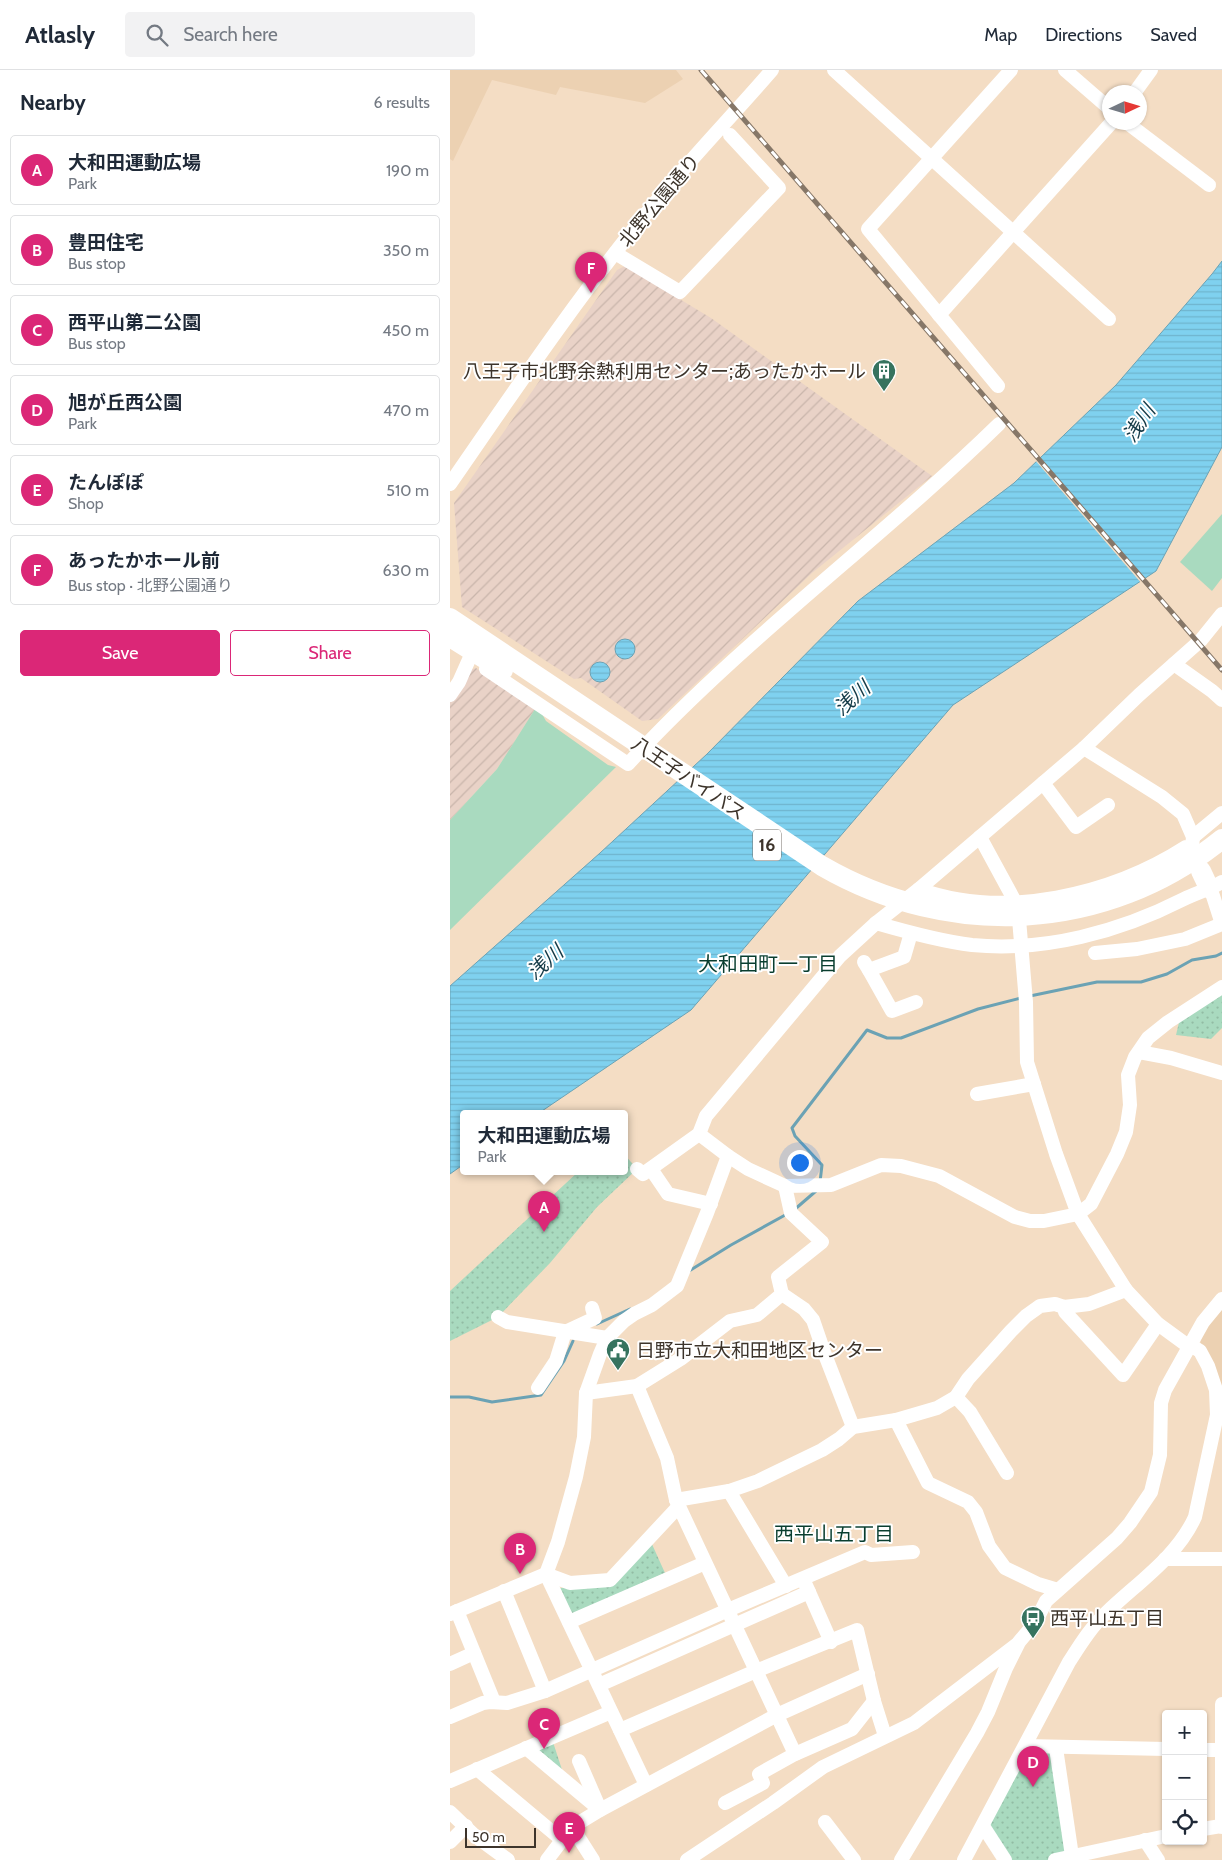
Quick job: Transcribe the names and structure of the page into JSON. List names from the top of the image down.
{
  "streets": {
    "highway": ["八王子バイパス", "16"],
    "street": ["北野公園通り"]
  },
  "districts": ["大和田町一丁目", "西平山五丁目"],
  "water": ["浅川"],
  "places": {
    "building": ["八王子市北野余熱利用センター;あったかホール"],
    "public building": ["日野市立大和田地区センター"],
    "bus stop": ["西平山五丁目"]
  },
  "scale_bar": "50 m",
  "north": "right",
  "page": {
    "header": "Atlasly",
    "search": "Search here",
    "nav": ["Map", "Directions", "Saved"],
    "heading": ["Nearby", "6 results"],
    "list": [
      {
        "mark": "A",
        "name": "大和田運動広場",
        "note": "Park",
        "value": "190 m"
      },
      {
        "mark": "B",
        "name": "豊田住宅",
        "note": "Bus stop",
        "value": "350 m"
      },
      {
        "mark": "C",
        "name": "西平山第二公園",
        "note": "Bus stop",
        "value": "450 m"
      },
      {
        "mark": "D",
        "name": "旭が丘西公園",
        "note": "Park",
        "value": "470 m"
      },
      {
        "mark": "E",
        "name": "たんぽぽ",
        "note": "Shop",
        "value": "510 m"
      },
      {
        "mark": "F",
        "name": "あったかホール前",
        "note": "Bus stop · 北野公園通り",
        "value": "630 m"
      }
    ],
    "pins": [
      "F",
      "A",
      "B",
      "C",
      "D",
      "E"
    ],
    "buttons": ["Save", "Share"],
    "popup": ["大和田運動広場", "Park"],
    "map_buttons": ["+", "−"],
    "scale": "50 m"
  }
}
